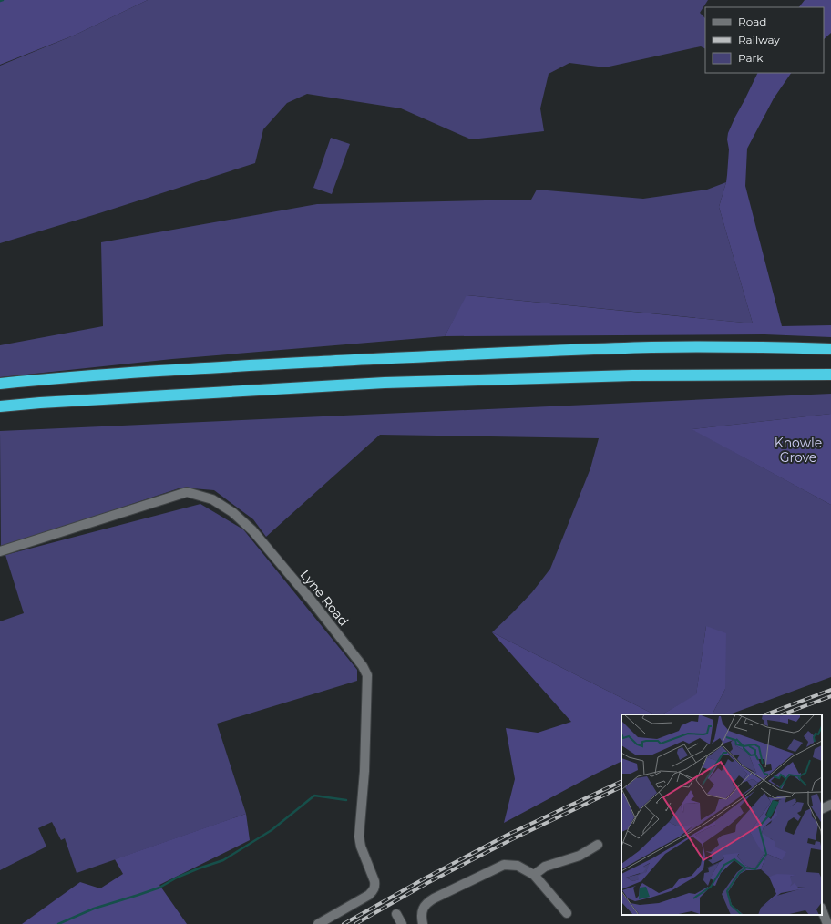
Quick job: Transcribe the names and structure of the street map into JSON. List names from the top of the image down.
{
  "streets": {
    "street": ["Lyne Road"]
  },
  "parks": ["Knowle Grove"],
  "legend": ["Road", "Railway", "Park"]
}
